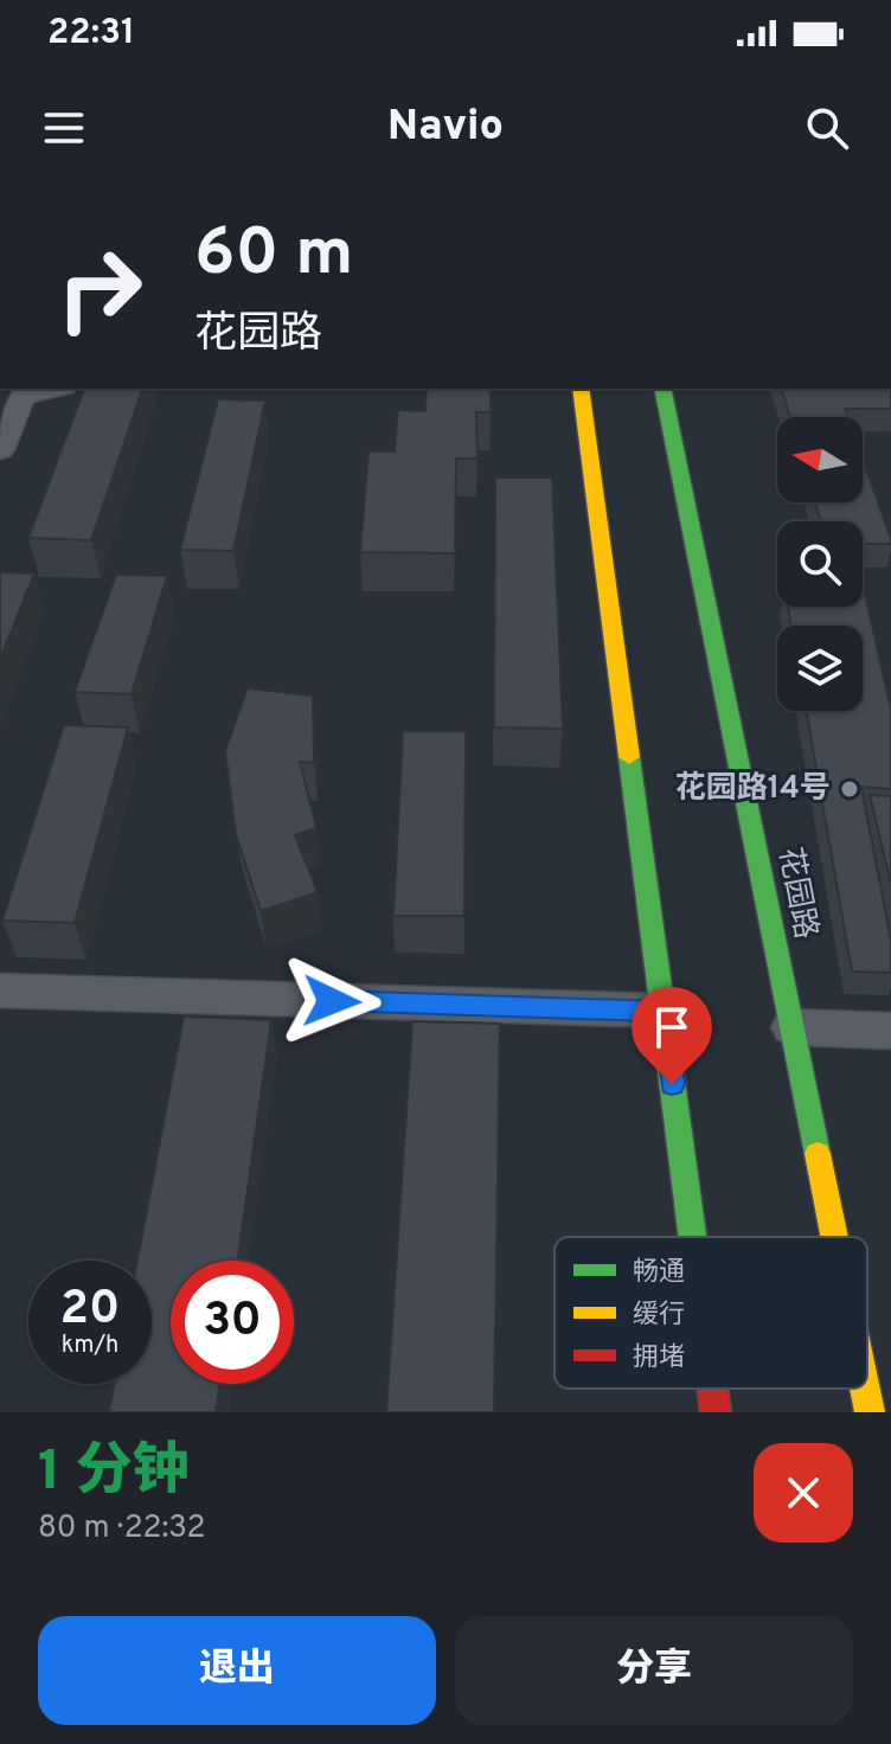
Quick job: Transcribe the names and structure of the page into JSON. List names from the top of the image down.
{
  "streets": {
    "main road": ["花园路"]
  },
  "places": ["花园路14号"],
  "legend": ["畅通", "缓行", "拥堵"],
  "north": "left",
  "page": {
    "status": "22:31",
    "header": "Navio",
    "turn": ["60 m", "花园路"],
    "speed": "20 km/h",
    "limit": "30",
    "heading": ["1 分钟", "80 m · 22:32"],
    "buttons": ["退出", "分享"]
  }
}
